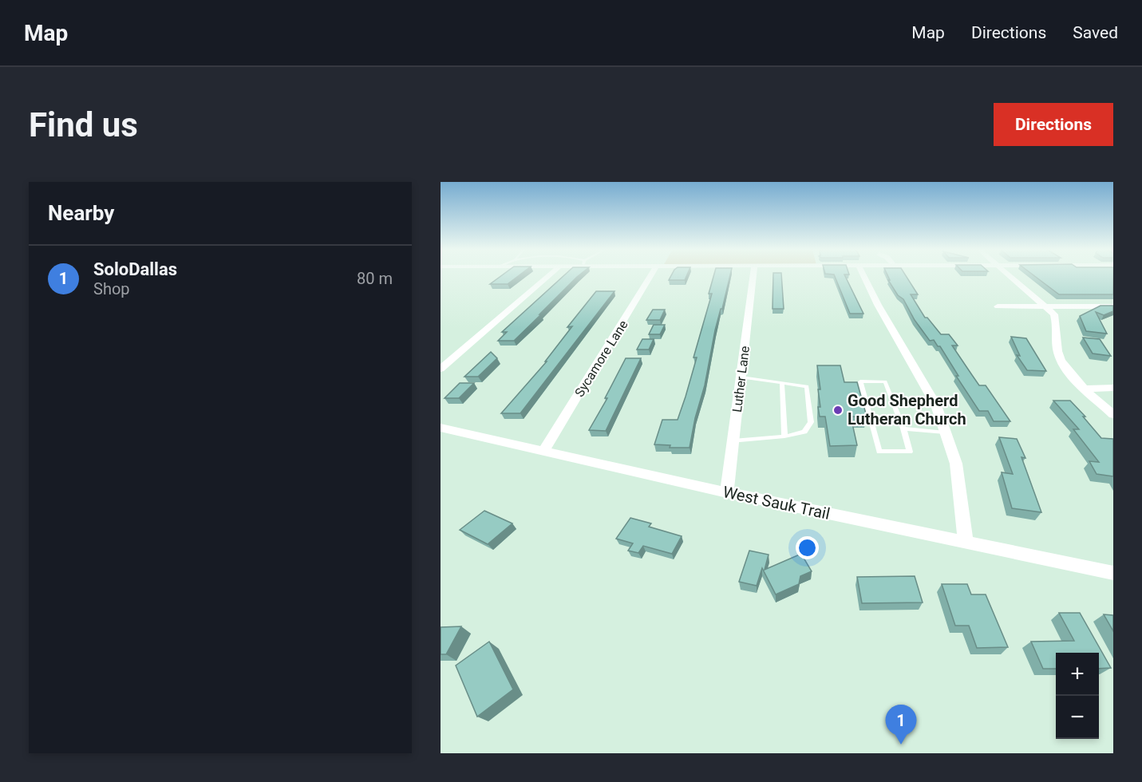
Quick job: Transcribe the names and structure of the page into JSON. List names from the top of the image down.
{
  "streets": {
    "street": ["Sycamore Lane", "Luther Lane", "West Sauk Trail"]
  },
  "crossings": [
    ["Sycamore Lane", "West Sauk Trail"],
    ["Luther Lane", "West Sauk Trail"]
  ],
  "places": ["Good Shepherd Lutheran Church"],
  "page": {
    "header": "Map",
    "nav": ["Map", "Directions", "Saved"],
    "buttons": "Directions",
    "title": "Find us",
    "heading": "Nearby",
    "list": [
      {
        "mark": "1",
        "name": "SoloDallas",
        "note": "Shop",
        "value": "80 m"
      }
    ],
    "map_buttons": ["+", "−"],
    "pins": "1"
  }
}
